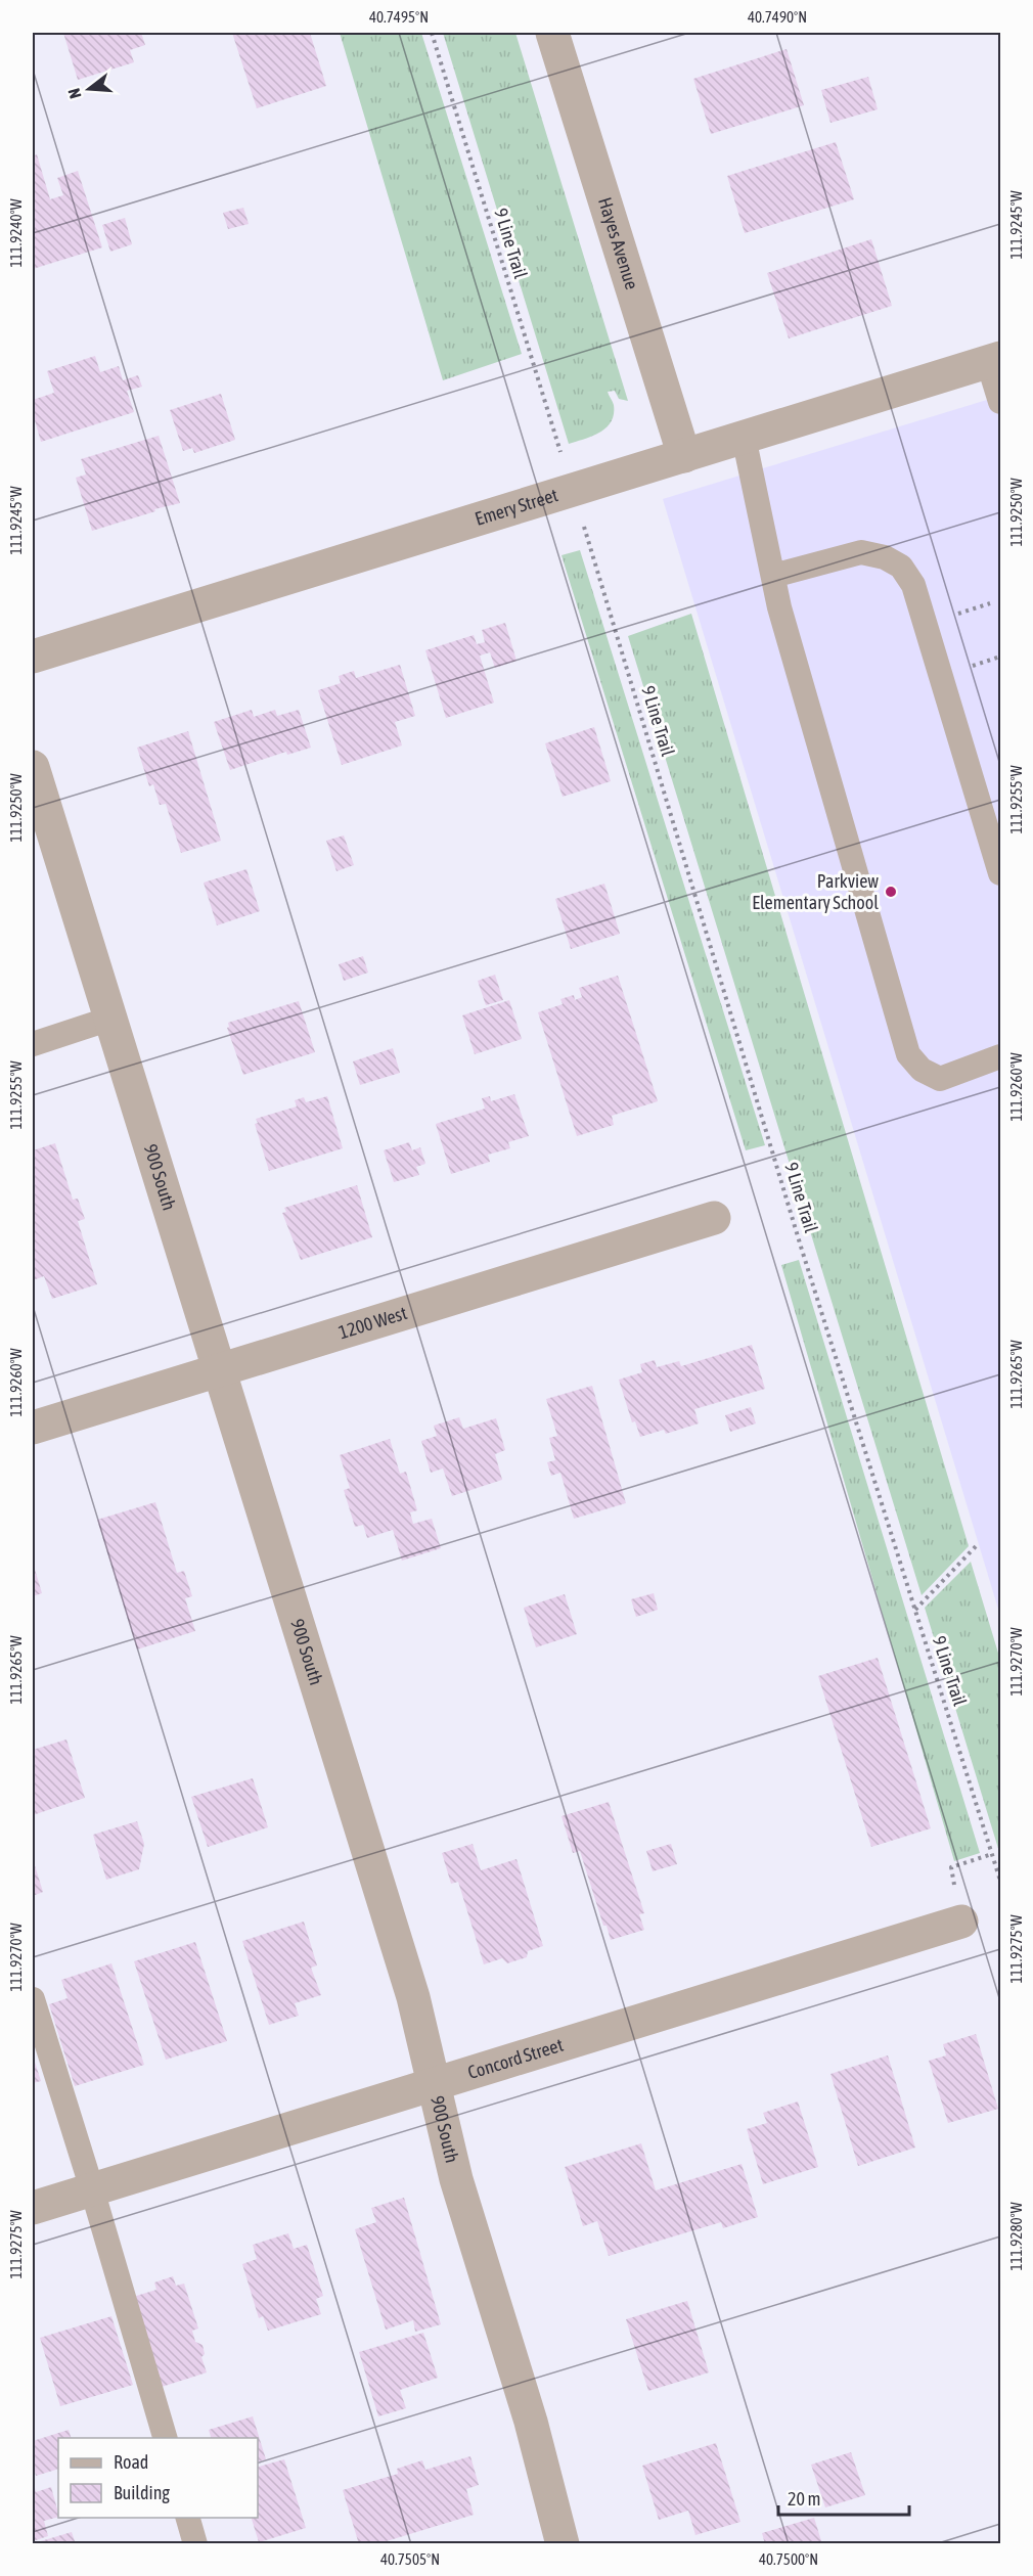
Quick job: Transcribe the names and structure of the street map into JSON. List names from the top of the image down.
{
  "streets": {
    "street": [
      "Hayes Avenue",
      "Emery Street",
      "900 South",
      "1200 West",
      "Concord Street"
    ],
    "path": ["9 Line Trail"]
  },
  "crossings": [
    ["Hayes Avenue", "Emery Street"],
    ["900 South", "1200 West"],
    ["900 South", "Concord Street"]
  ],
  "places": ["Parkview Elementary School"],
  "legend": ["Road", "Building"],
  "scale_bar": "20 m",
  "north": "left",
  "coordinates": [
    "40.7495°N",
    "40.7490°N",
    "111.9245°W",
    "111.9240°W",
    "111.9250°W",
    "111.9255°W",
    "111.9260°W",
    "111.9265°W",
    "111.9270°W",
    "111.9275°W",
    "111.9280°W",
    "40.7505°N",
    "40.7500°N"
  ]
}
